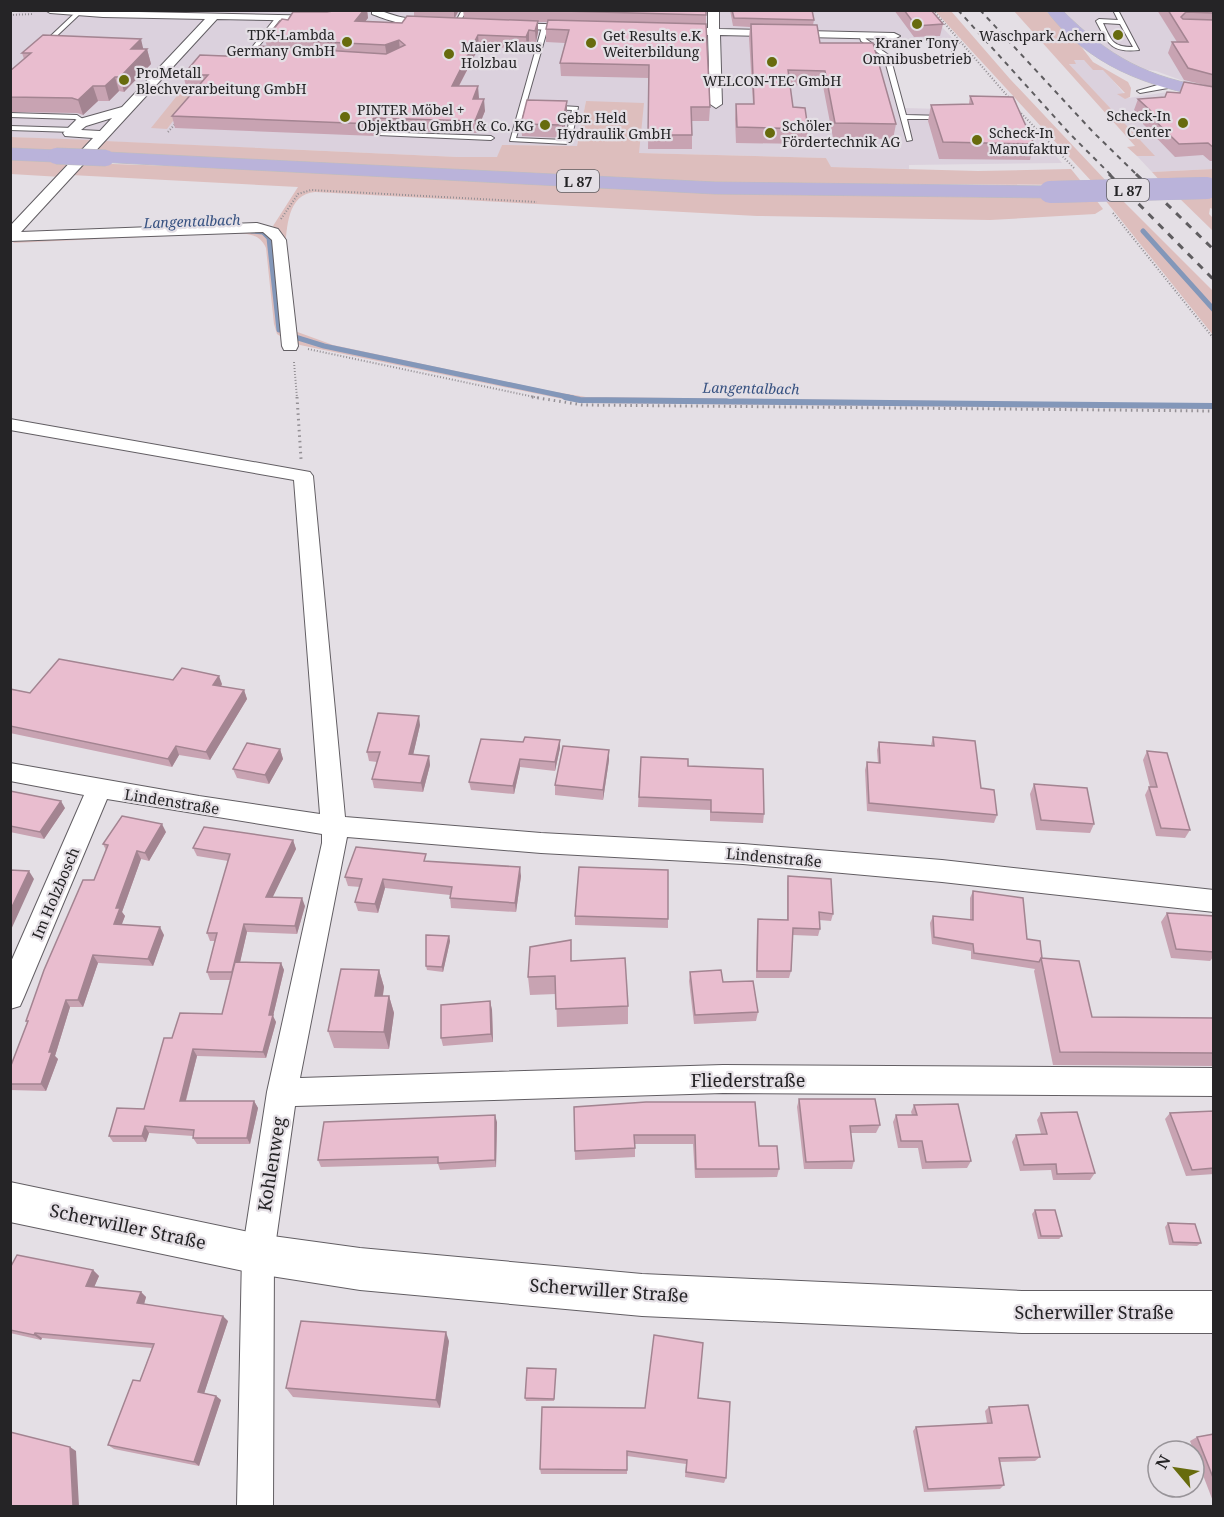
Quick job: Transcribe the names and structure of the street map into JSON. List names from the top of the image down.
{
  "streets": {
    "main road": ["L 87"],
    "street": [
      "Lindenstraße",
      "Im Holzbosch",
      "Fliederstraße",
      "Kohlenweg",
      "Scherwiller Straße"
    ]
  },
  "crossings": [
    ["Lindenstraße", "Im Holzbosch"],
    ["Lindenstraße", "Kohlenweg"],
    ["Fliederstraße", "Kohlenweg"],
    ["Kohlenweg", "Scherwiller Straße"]
  ],
  "water": ["Langentalbach"],
  "places": [
    "Kraner Tony Omnibusbetrieb",
    "Waschpark Achern",
    "TDK-Lambda Germany GmbH",
    "Get Results e.K. Weiterbildung",
    "Maier Klaus Holzbau",
    "WELCON-TEC GmbH",
    "ProMetall Blechverarbeitung GmbH",
    "PINTER Möbel + Objektbau GmbH & Co. KG",
    "Scheck-In Center",
    "Gebr. Held Hydraulik GmbH",
    "Schöler Fördertechnik AG",
    "Scheck-In Manufaktur"
  ],
  "north": "top left"
}
